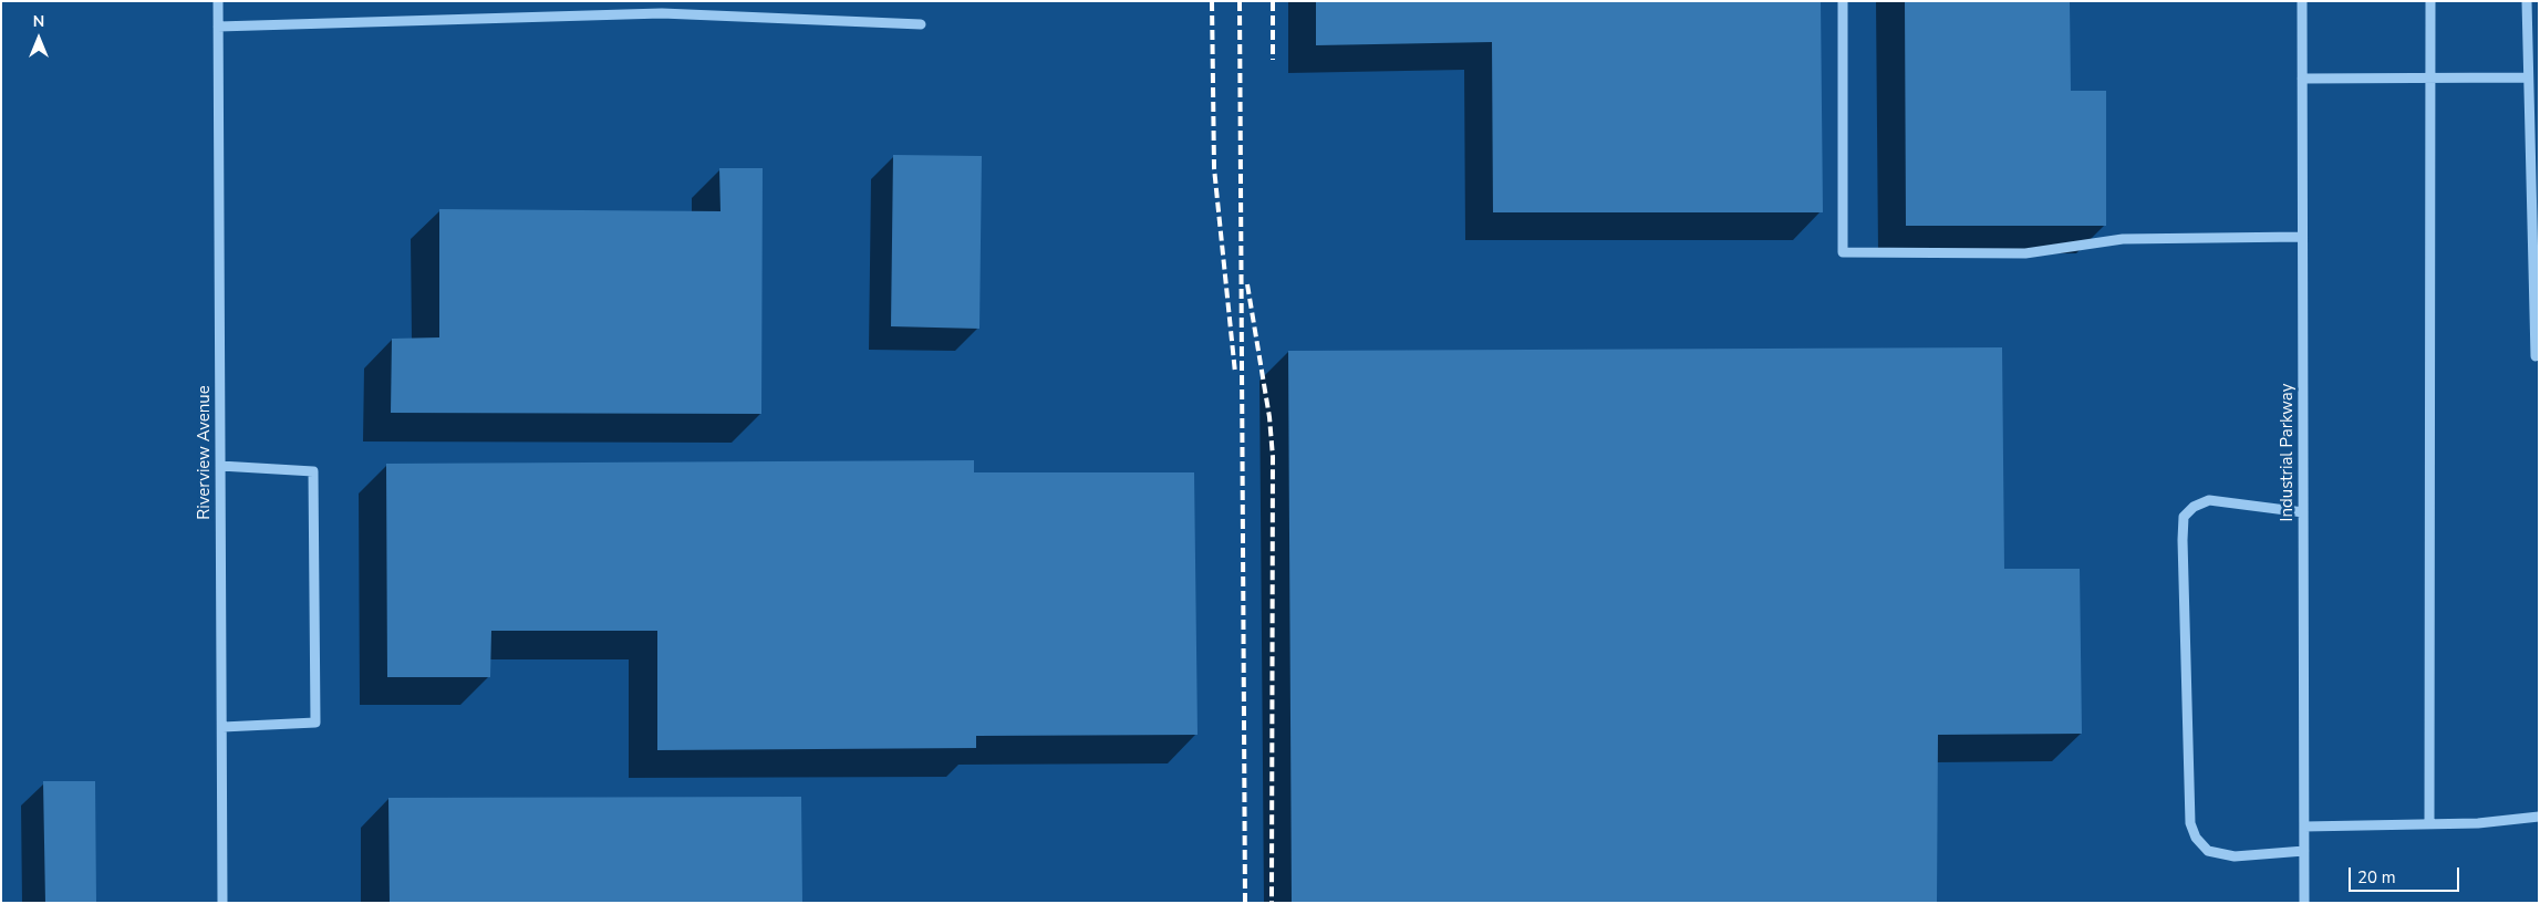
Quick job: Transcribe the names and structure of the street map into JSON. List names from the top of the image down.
{
  "streets": {
    "street": ["Riverview Avenue", "Industrial Parkway"]
  },
  "scale_bar": "20 m",
  "north": "top"
}
